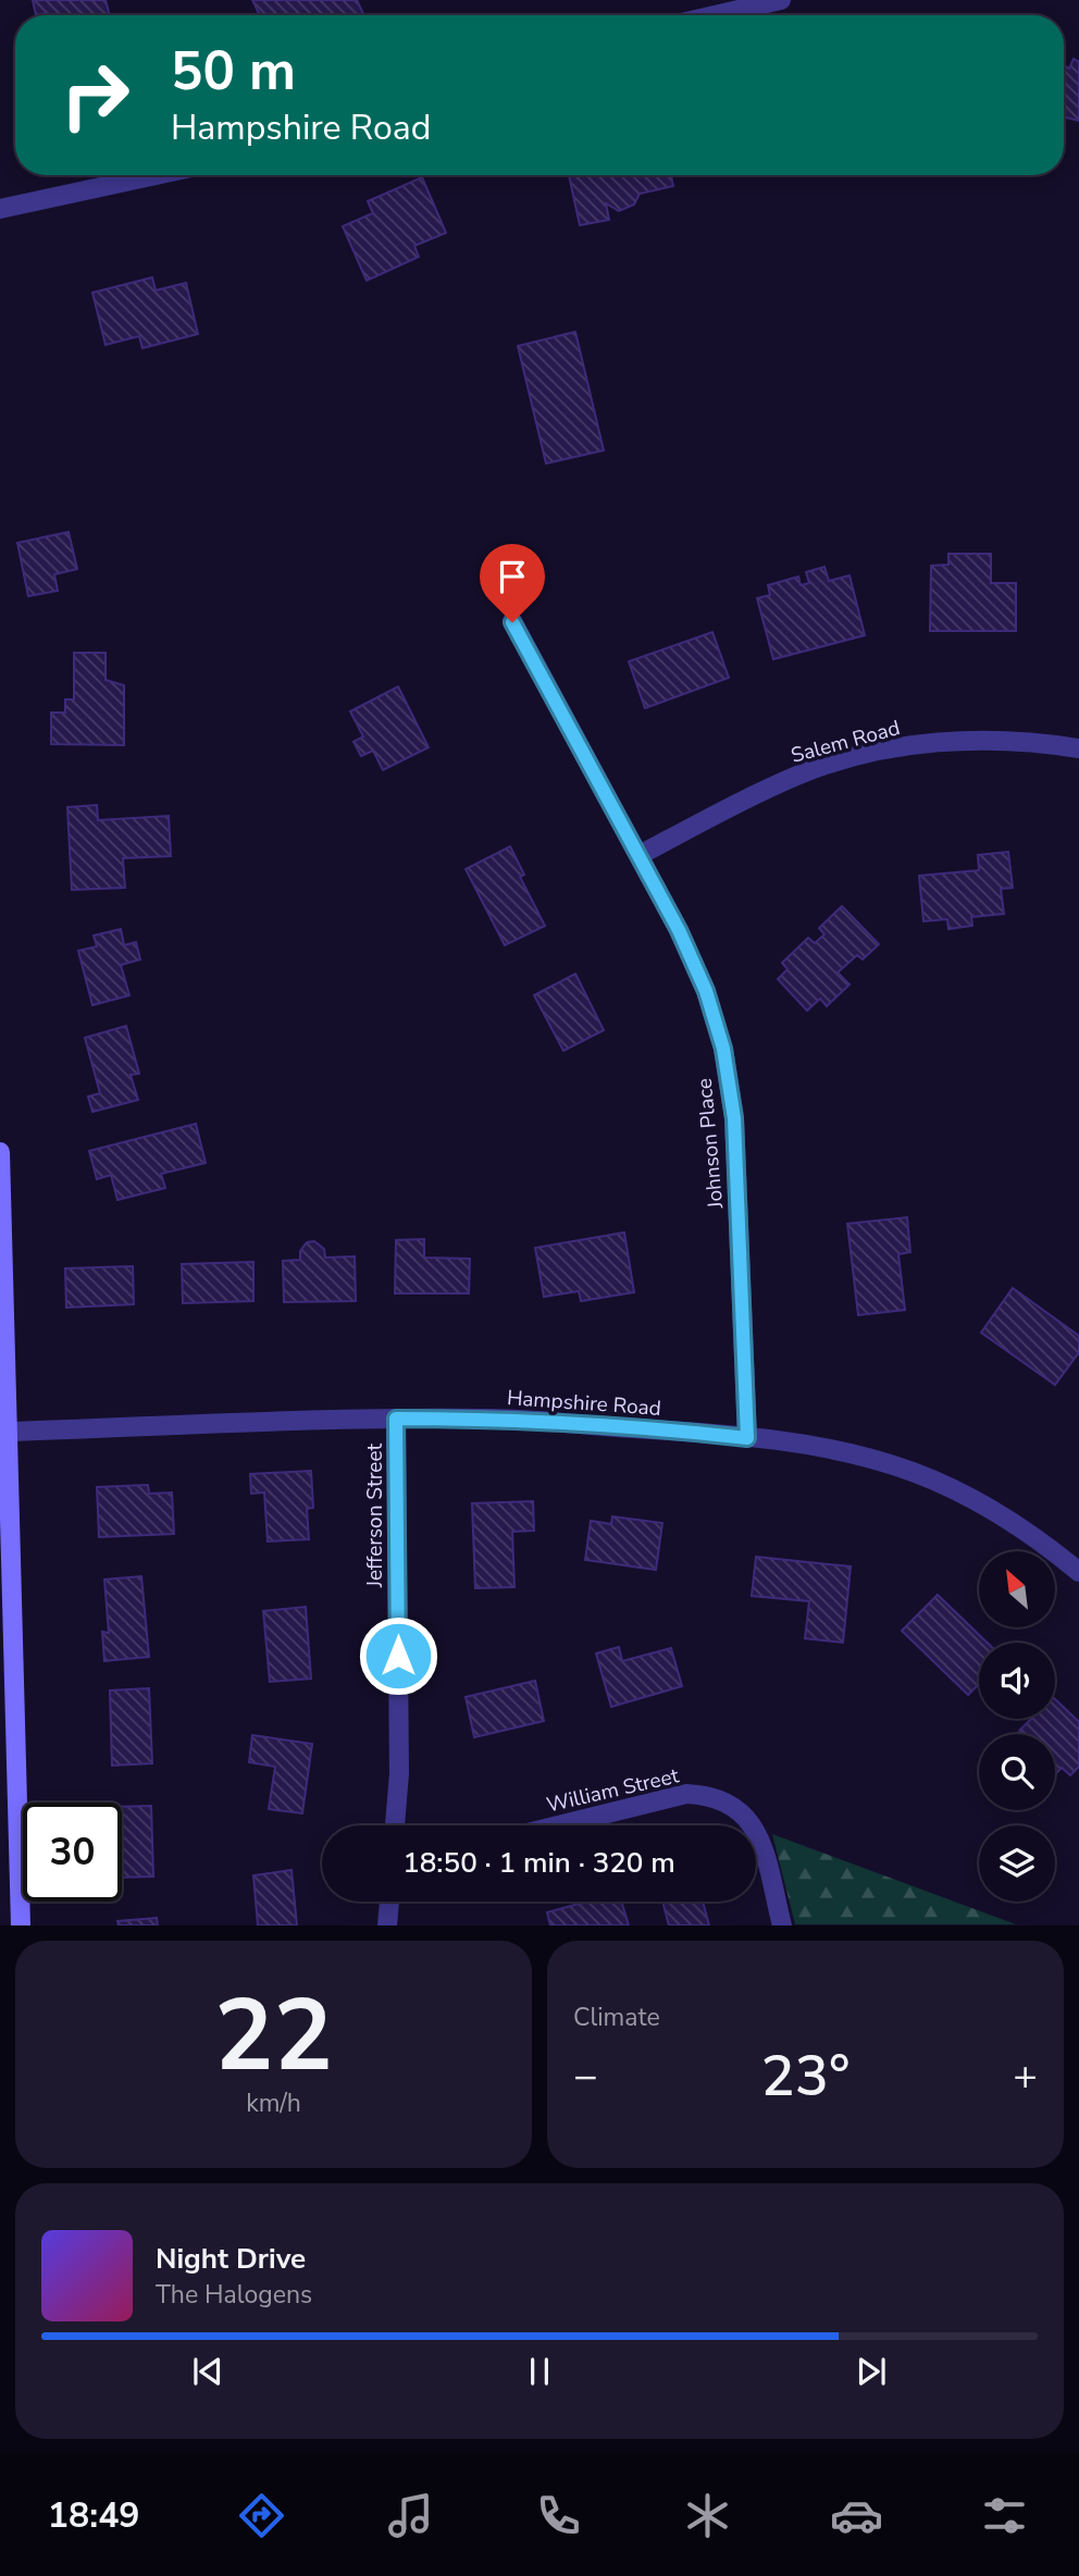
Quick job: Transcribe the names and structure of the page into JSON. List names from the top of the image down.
{
  "streets": {
    "street": [
      "Salem Road",
      "Johnson Place",
      "Hampshire Road",
      "Jefferson Street",
      "William Street"
    ]
  },
  "crossings": [
    ["Salem Road", "Johnson Place"],
    ["Johnson Place", "Hampshire Road"],
    ["Hampshire Road", "Jefferson Street"]
  ],
  "north": "top left",
  "page": {
    "turn": ["50 m", "Hampshire Road"],
    "limit": "30",
    "trip": "18:50 · 1 min · 320 m",
    "tile": [
      ["22", "km/h"],
      "Climate"
    ],
    "heat": ["−", "23°", "+"],
    "song": ["Night Drive", "The Halogens"],
    "tabs": "18:49"
  }
}
